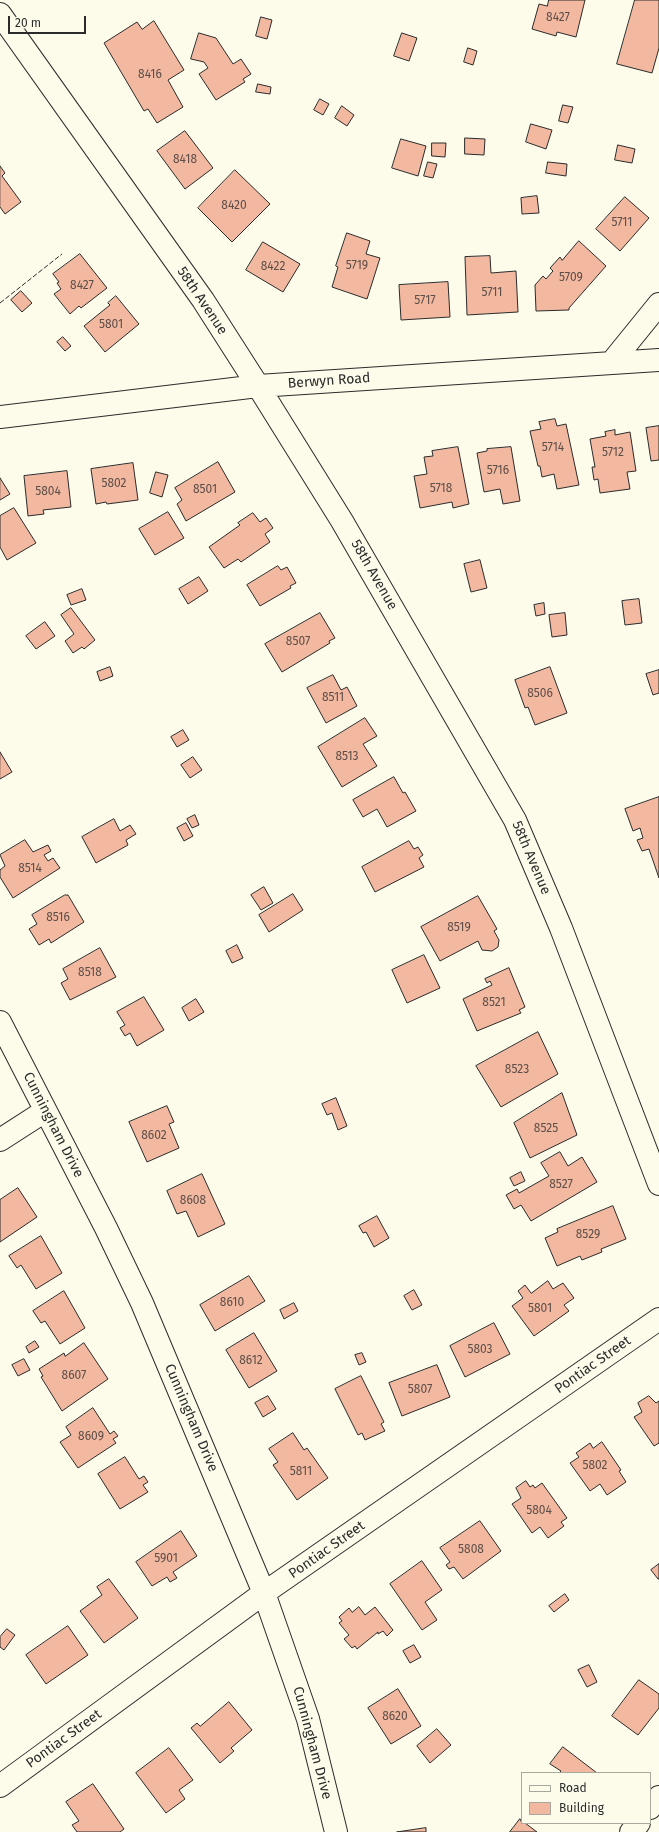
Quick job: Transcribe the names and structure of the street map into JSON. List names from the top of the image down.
{
  "streets": {
    "street": [
      "58th Avenue",
      "Berwyn Road",
      "Cunningham Drive",
      "Pontiac Street"
    ]
  },
  "crossings": [
    ["58th Avenue", "Berwyn Road"],
    ["Cunningham Drive", "Pontiac Street"]
  ],
  "house_numbers": [
    "8427",
    "8416",
    "8418",
    "8420",
    "5711",
    "5719",
    "8422",
    "5709",
    "8427",
    "5711",
    "5717",
    "5801",
    "5714",
    "5712",
    "5716",
    "5802",
    "5718",
    "8501",
    "5804",
    "8507",
    "8506",
    "8511",
    "8513",
    "8514",
    "8516",
    "8519",
    "8518",
    "8521",
    "8523",
    "8525",
    "8602",
    "8527",
    "8608",
    "8529",
    "8610",
    "5801",
    "5803",
    "8612",
    "8607",
    "5807",
    "8609",
    "5802",
    "5811",
    "5804",
    "5808",
    "5901",
    "8620"
  ],
  "legend": ["Road", "Building"],
  "scale_bar": "20 m"
}
